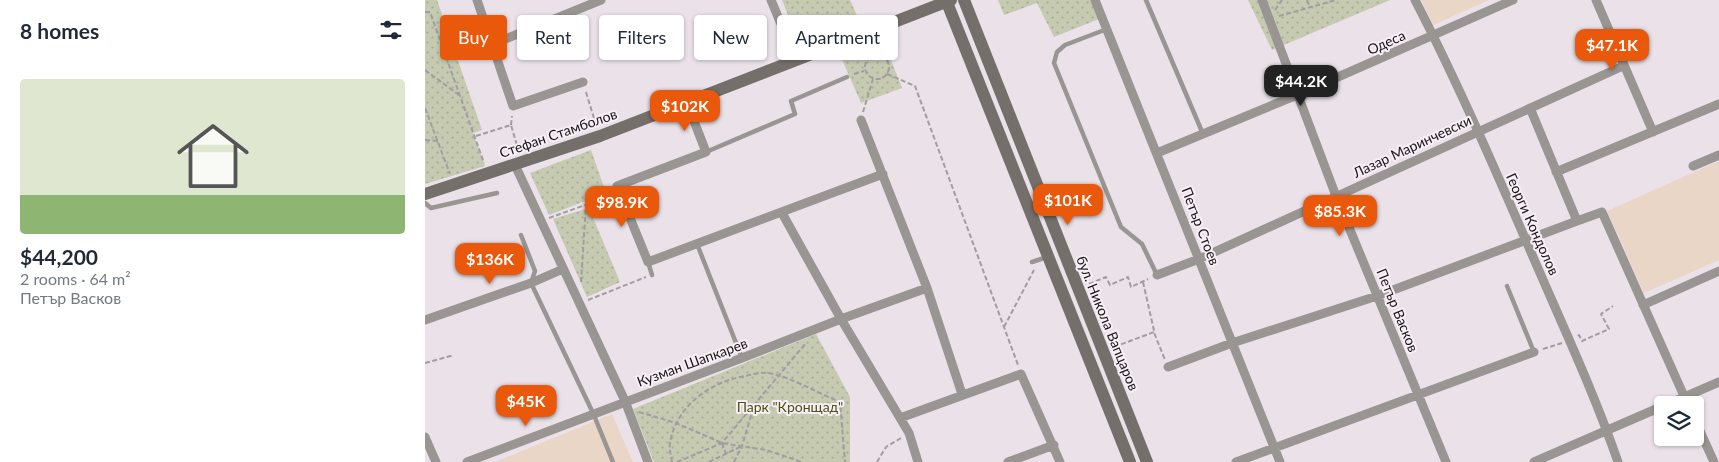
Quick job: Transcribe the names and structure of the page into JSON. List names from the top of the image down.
{
  "streets": {
    "street": [
      "Одеса",
      "Стефан Стамболов",
      "Лазар Маринчевски",
      "Георги Кондолов",
      "Петър Стоев",
      "Петър Васков",
      "бул. Никола Вапцаров",
      "Кузман Шапкарев"
    ]
  },
  "crossings": [
    ["Одеса", "Георги Кондолов"],
    ["Одеса", "Петър Стоев"],
    ["Одеса", "Петър Васков"],
    ["Лазар Маринчевски", "Георги Кондолов"],
    ["Лазар Маринчевски", "Петър Стоев"],
    ["Лазар Маринчевски", "Петър Васков"]
  ],
  "parks": ["Парк \"Кронщад\""],
  "page": {
    "heading": "8 homes",
    "chip": [
      "Buy",
      "Rent",
      "Filters",
      "New",
      "Apartment"
    ],
    "price": [
      "$47.1K",
      "$44.2K",
      "$102K",
      "$101K",
      "$98.9K",
      "$85.3K",
      "$136K",
      "$45K"
    ],
    "list": [
      {
        "name": "$44,200",
        "note": "2 rooms · 64 m² · Петър Васков"
      }
    ]
  }
}
